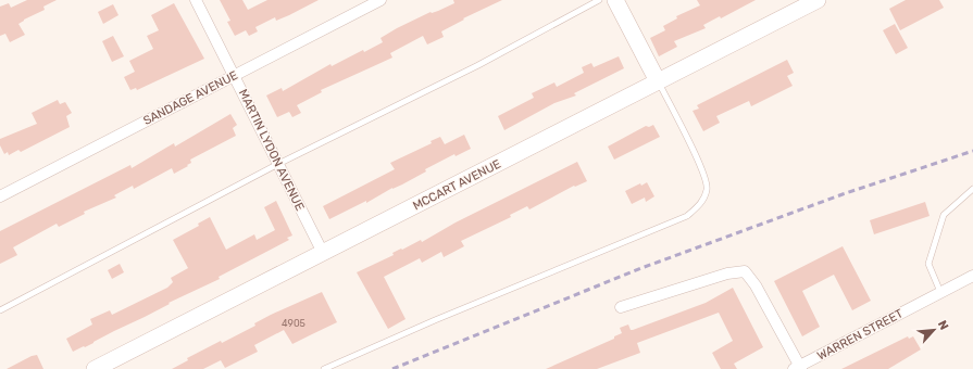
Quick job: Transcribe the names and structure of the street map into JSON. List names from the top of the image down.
{
  "streets": {
    "main road": ["MCCART AVENUE"],
    "street": ["SANDAGE AVENUE", "MARTIN LYDON AVENUE", "WARREN STREET"]
  },
  "crossings": [
    ["SANDAGE AVENUE", "MARTIN LYDON AVENUE"],
    ["MARTIN LYDON AVENUE", "MCCART AVENUE"]
  ],
  "house_numbers": ["4905"],
  "north": "top right"
}
